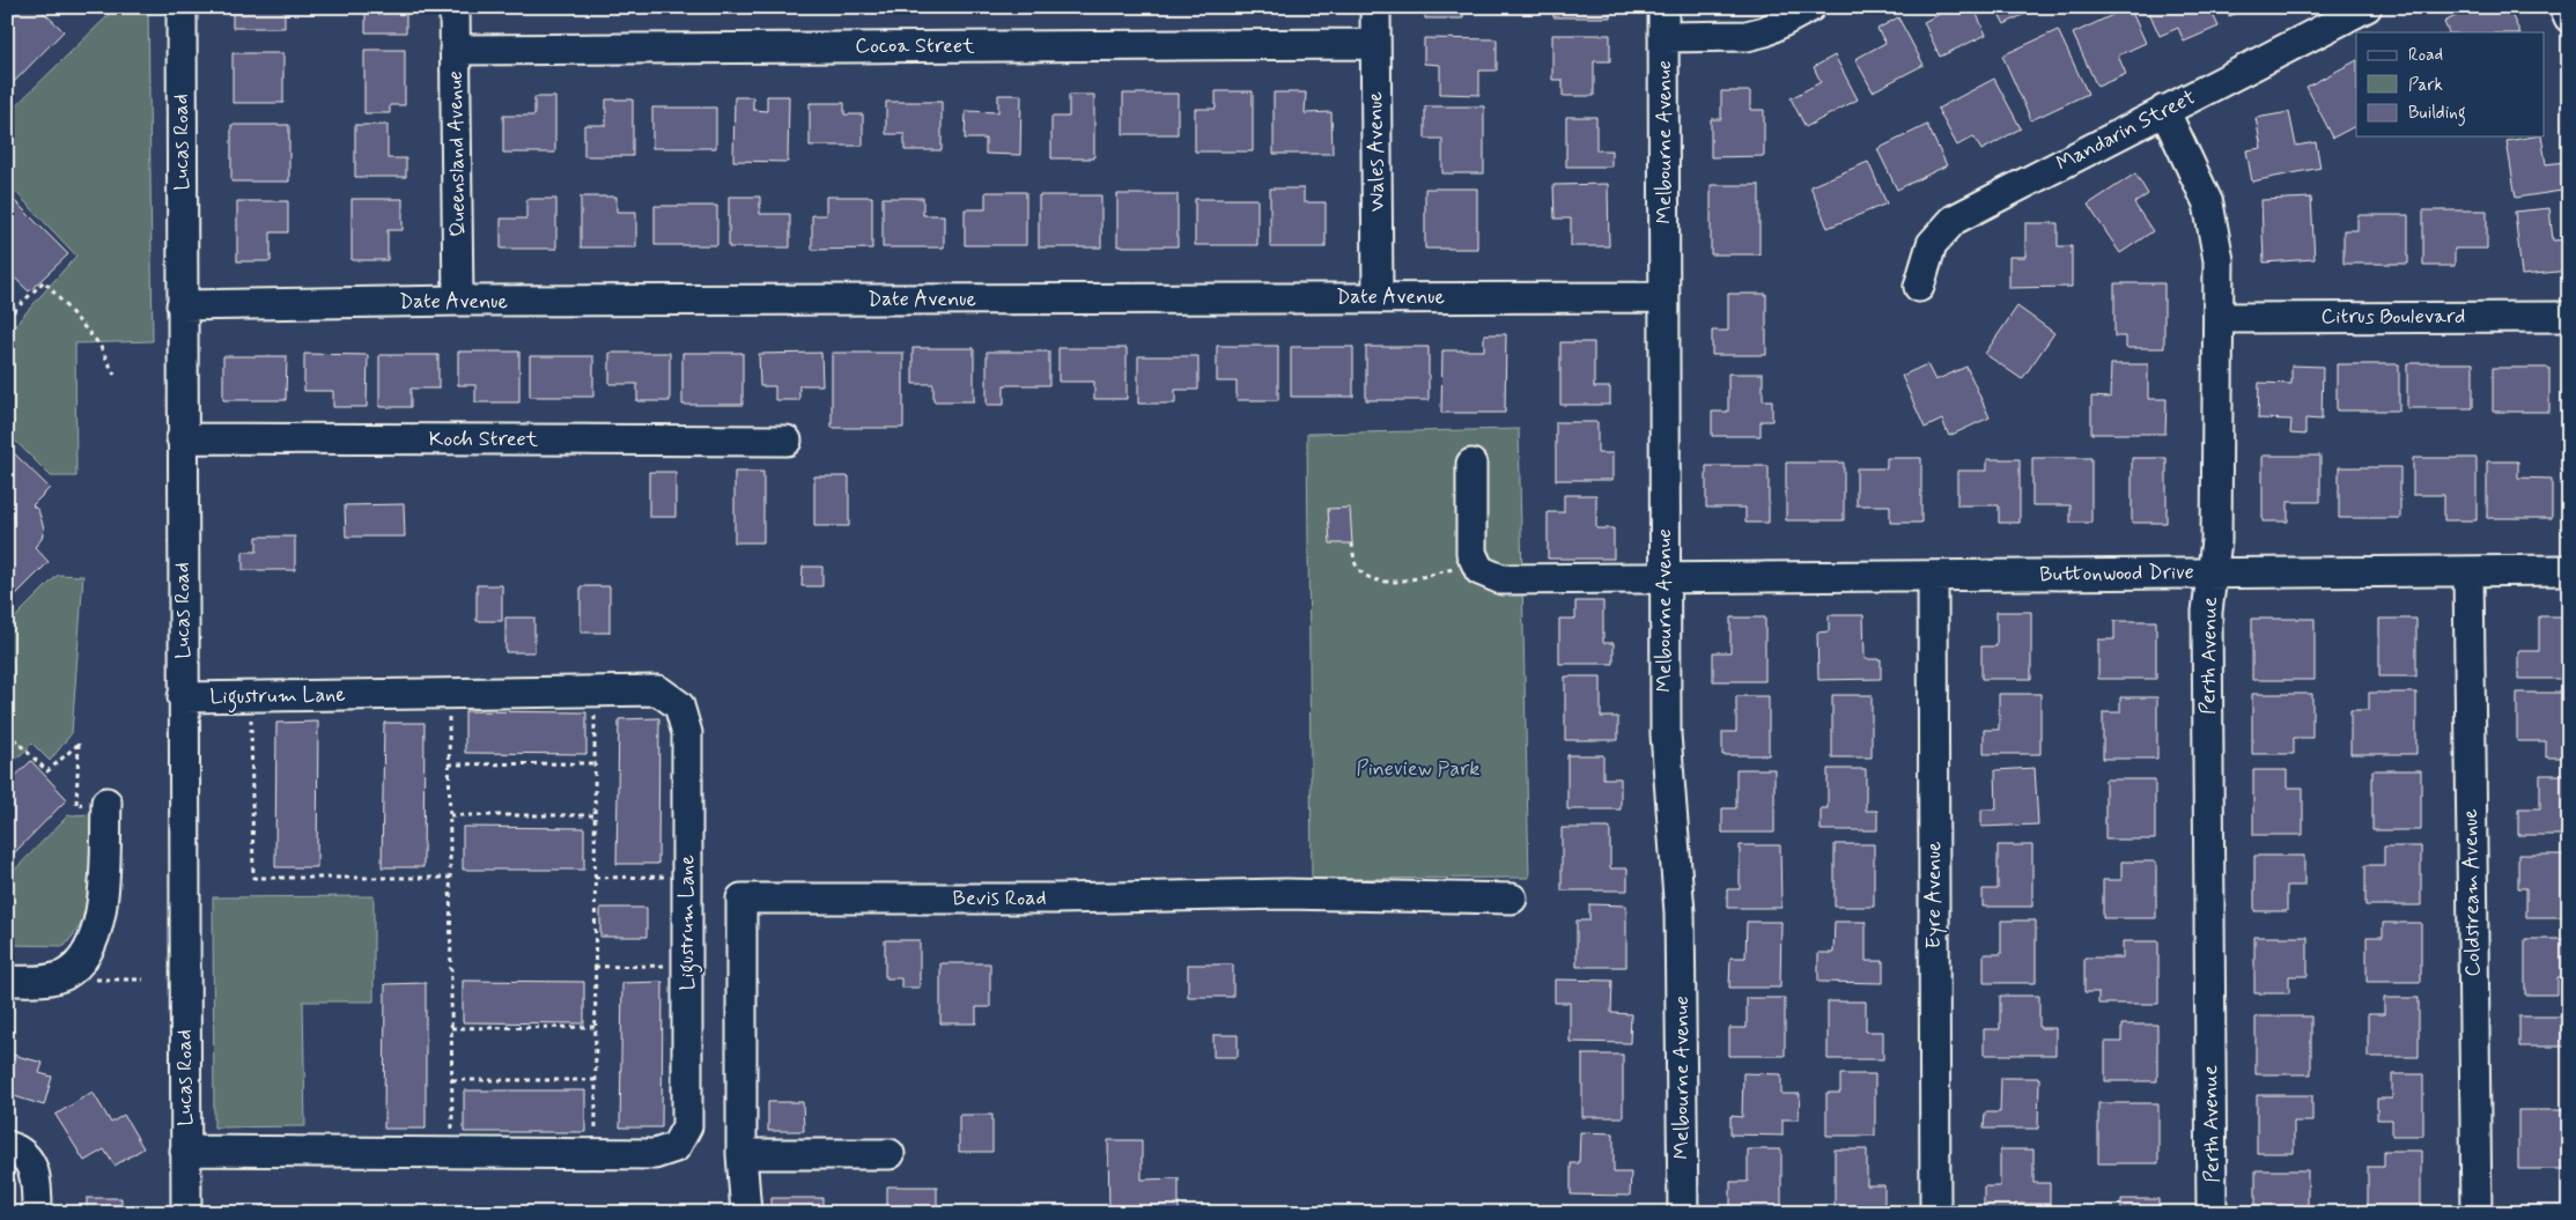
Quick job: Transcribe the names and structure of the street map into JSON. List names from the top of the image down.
{
  "streets": {
    "street": [
      "Cocoa Street",
      "Mandarin Street",
      "Lucas Road",
      "Melbourne Avenue",
      "Wales Avenue",
      "Queensland Avenue",
      "Date Avenue",
      "Citrus Boulevard",
      "Koch Street",
      "Buttonwood Drive",
      "Perth Avenue",
      "Ligustrum Lane",
      "Coldstream Avenue",
      "Eyre Avenue",
      "Bevis Road"
    ]
  },
  "crossings": [
    ["Cocoa Street", "Wales Avenue"],
    ["Cocoa Street", "Queensland Avenue"],
    ["Mandarin Street", "Perth Avenue"],
    ["Lucas Road", "Date Avenue"],
    ["Lucas Road", "Koch Street"],
    ["Lucas Road", "Ligustrum Lane"],
    ["Melbourne Avenue", "Date Avenue"],
    ["Melbourne Avenue", "Buttonwood Drive"],
    ["Wales Avenue", "Date Avenue"],
    ["Queensland Avenue", "Date Avenue"],
    ["Citrus Boulevard", "Perth Avenue"],
    ["Buttonwood Drive", "Perth Avenue"],
    ["Buttonwood Drive", "Coldstream Avenue"],
    ["Buttonwood Drive", "Eyre Avenue"]
  ],
  "parks": ["Pineview Park"],
  "legend": ["Road", "Park", "Building"]
}
